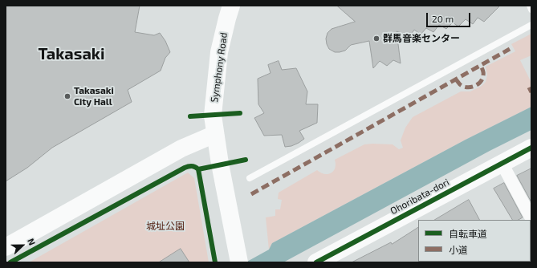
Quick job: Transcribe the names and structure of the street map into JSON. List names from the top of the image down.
{
  "streets": {
    "street": ["Symphony Road", "Ohoribata-dori"]
  },
  "districts": ["Takasaki"],
  "parks": ["城址公園"],
  "places": ["群馬音楽センター", "Takasaki City Hall"],
  "legend": ["自転車道", "小道"],
  "scale_bar": "20 m",
  "north": "right"
}
